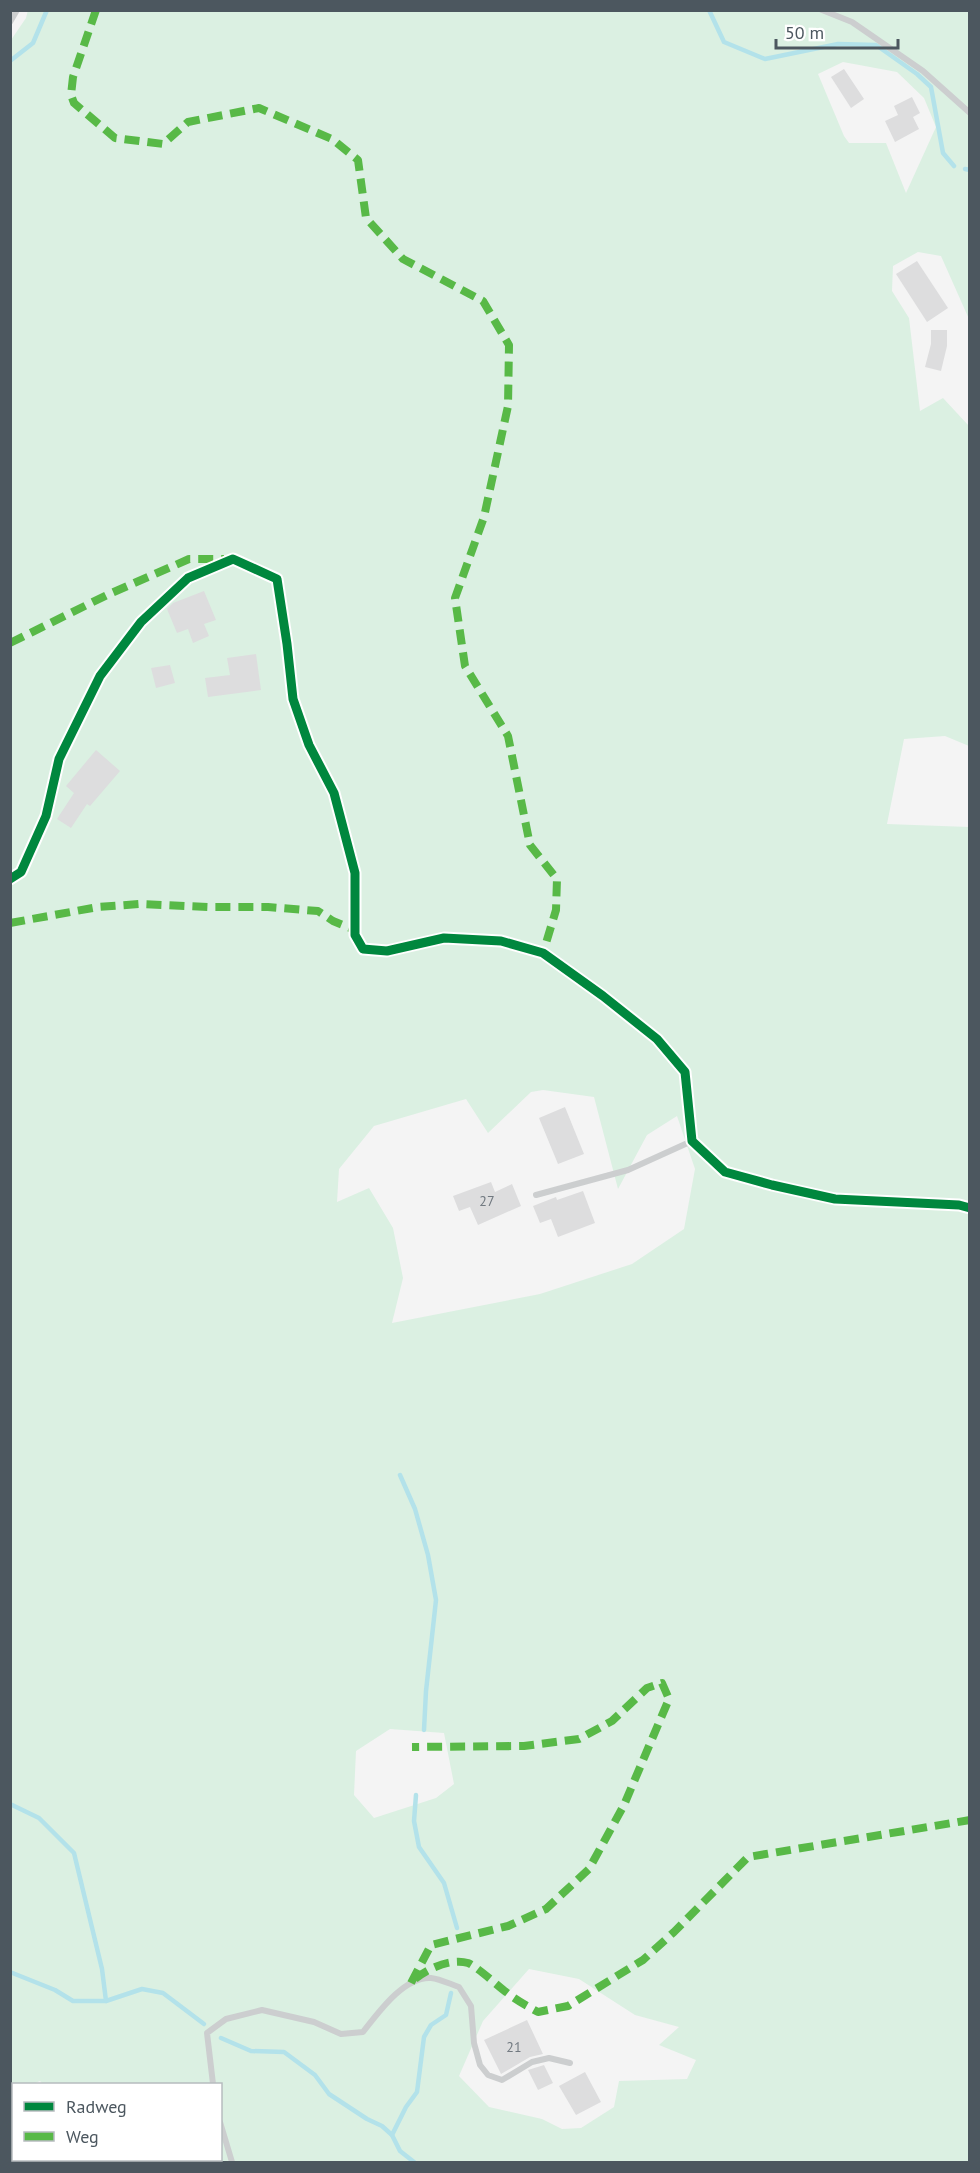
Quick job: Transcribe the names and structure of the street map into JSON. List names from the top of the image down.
{
  "house_numbers": ["27", "21"],
  "legend": ["Radweg", "Weg"],
  "scale_bar": "50 m"
}
